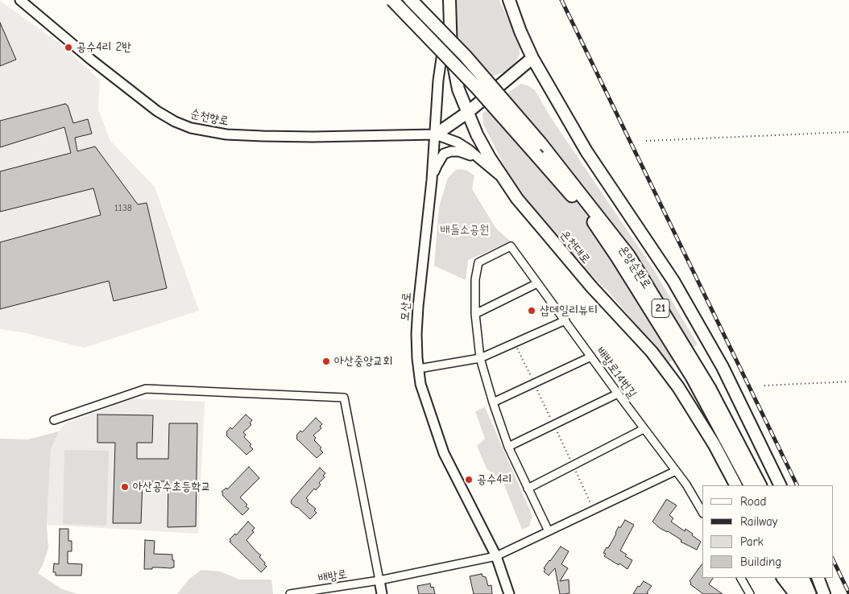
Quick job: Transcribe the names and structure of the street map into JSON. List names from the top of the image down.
{
  "streets": {
    "highway": ["온양순환로", "21"],
    "main road": ["온천대로"],
    "street": [
      "순천향로",
      "모산로",
      "배방로14번길",
      "배방로"
    ]
  },
  "crossings": [
    ["순천향로", "모산로"],
    ["온천대로", "모산로"],
    ["모산로", "배방로"],
    ["배방로14번길", "배방로"]
  ],
  "parks": ["배들소공원"],
  "places": [
    "공수4리 2반",
    "샵데일리뷰티",
    "아산중앙교회",
    "공수4리",
    "아산공수초등학교"
  ],
  "house_numbers": ["1138"],
  "legend": [
    "Road",
    "Railway",
    "Park",
    "Building"
  ]
}
